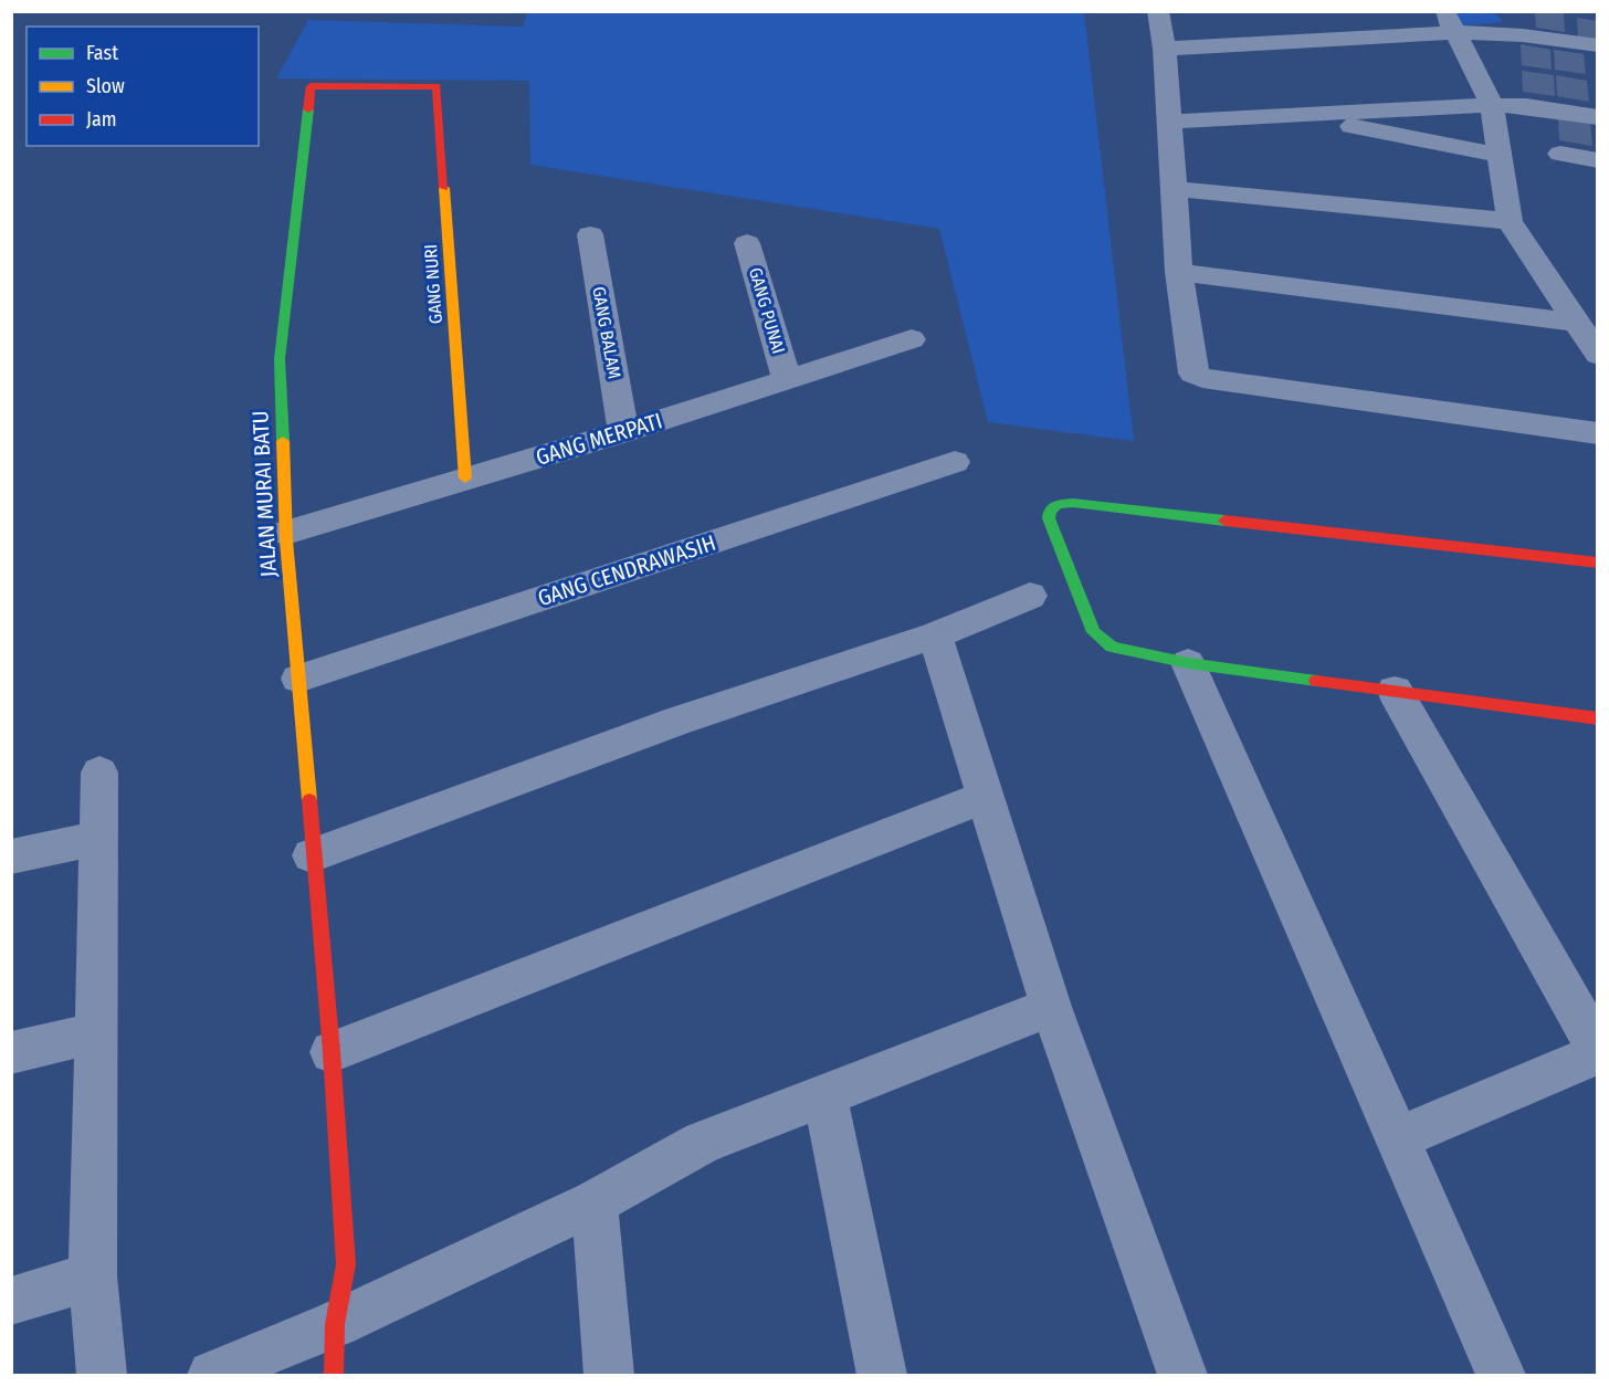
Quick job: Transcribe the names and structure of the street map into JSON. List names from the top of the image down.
{
  "streets": {
    "street": [
      "GANG NURI",
      "GANG PUNAI",
      "GANG BALAM",
      "GANG MERPATI",
      "JALAN MURAI BATU",
      "GANG CENDRAWASIH"
    ]
  },
  "crossings": [
    ["GANG NURI", "GANG MERPATI"],
    ["GANG NURI", "JALAN MURAI BATU"],
    ["GANG PUNAI", "GANG MERPATI"],
    ["GANG BALAM", "GANG MERPATI"],
    ["GANG MERPATI", "JALAN MURAI BATU"],
    ["JALAN MURAI BATU", "GANG CENDRAWASIH"]
  ],
  "legend": ["Fast", "Slow", "Jam"]
}
